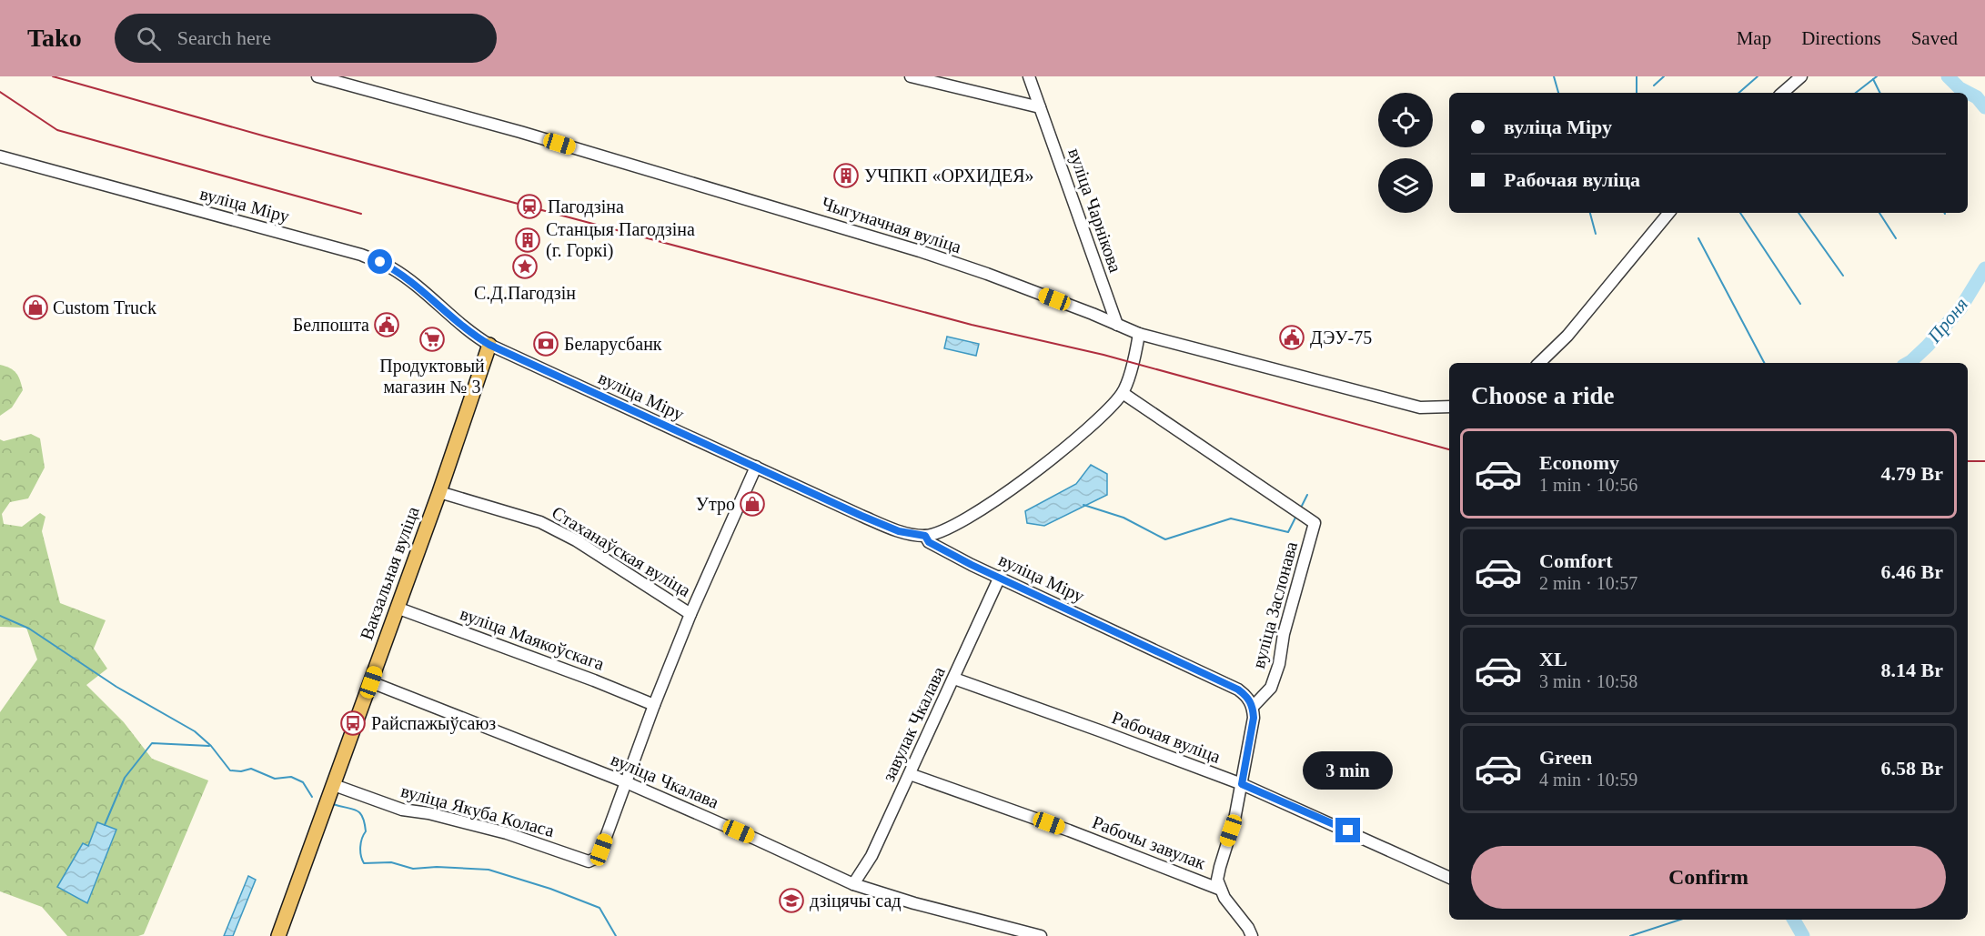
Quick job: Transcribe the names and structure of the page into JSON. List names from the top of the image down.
{
  "streets": {
    "main road": ["Вакзальная вуліца"],
    "street": [
      "вуліца Міру",
      "вуліца Чарнікова",
      "Чыгуначная вуліца",
      "Стаханаўская вуліца",
      "вуліца Заслонава",
      "вуліца Маякоўскага",
      "завулак Чкалава",
      "Рабочая вуліца",
      "вуліца Чкалава",
      "вуліца Якуба Коласа",
      "Рабочы завулак"
    ]
  },
  "crossings": [
    ["вуліца Міру", "Стаханаўская вуліца"],
    ["вуліца Міру", "Вакзальная вуліца"],
    ["вуліца Міру", "вуліца Заслонава"],
    ["вуліца Міру", "завулак Чкалава"],
    ["вуліца Чарнікова", "Чыгуначная вуліца"],
    ["Стаханаўская вуліца", "Вакзальная вуліца"],
    ["Стаханаўская вуліца", "вуліца Маякоўскага"],
    ["Стаханаўская вуліца", "вуліца Чкалава"],
    ["Стаханаўская вуліца", "вуліца Якуба Коласа"],
    ["Вакзальная вуліца", "вуліца Маякоўскага"],
    ["Вакзальная вуліца", "вуліца Чкалава"],
    ["Вакзальная вуліца", "вуліца Якуба Коласа"],
    ["завулак Чкалава", "Рабочая вуліца"],
    ["завулак Чкалава", "вуліца Чкалава"],
    ["завулак Чкалава", "Рабочы завулак"],
    ["вуліца Чкалава", "вуліца Якуба Коласа"]
  ],
  "water": ["Проня"],
  "places": {
    "building": ["УЧПКП «ОРХИДЕЯ»", "Станцыя Пагодзіна (г. Горкі)"],
    "station": ["Пагодзіна"],
    "place": ["С.Д.Пагодзін"],
    "shop": ["Custom Truck", "Утро"],
    "public building": ["Белпошта", "ДЭУ-75"],
    "supermarket": ["Продуктовый магазин № 3"],
    "bank": ["Беларусбанк"],
    "bus stop": ["Райспажыўсаюз"],
    "school or university": ["дзіцячы сад"]
  },
  "page": {
    "header": "Tako",
    "search": "Search here",
    "nav": ["Map", "Directions", "Saved"],
    "banner": ["вуліца Міру", "Рабочая вуліца"],
    "heading": "Choose a ride",
    "list": [
      {
        "name": "Economy",
        "note": "1 min · 10:56",
        "value": "4.79 Br"
      },
      {
        "name": "Comfort",
        "note": "2 min · 10:57",
        "value": "6.46 Br"
      },
      {
        "name": "XL",
        "note": "3 min · 10:58",
        "value": "8.14 Br"
      },
      {
        "name": "Green",
        "note": "4 min · 10:59",
        "value": "6.58 Br"
      }
    ],
    "bubble": "3 min",
    "buttons": "Confirm"
  }
}
